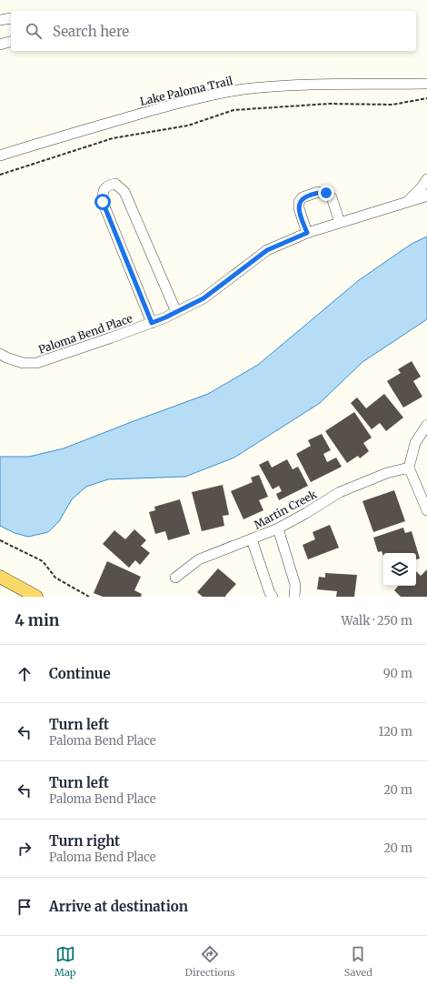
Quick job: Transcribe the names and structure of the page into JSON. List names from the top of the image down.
{
  "streets": {
    "street": ["Lake Paloma Trail", "Paloma Bend Place", "Martin Creek"]
  },
  "page": {
    "search": "Search here",
    "heading": ["4 min", "Walk · 250 m"],
    "list": [
      ["Continue", "90 m"],
      ["Turn left", "Paloma Bend Place", "120 m"],
      ["Turn left", "Paloma Bend Place", "20 m"],
      ["Turn right", "Paloma Bend Place", "20 m"],
      "Arrive at destination"
    ],
    "nav": ["Map", "Directions", "Saved"]
  }
}
